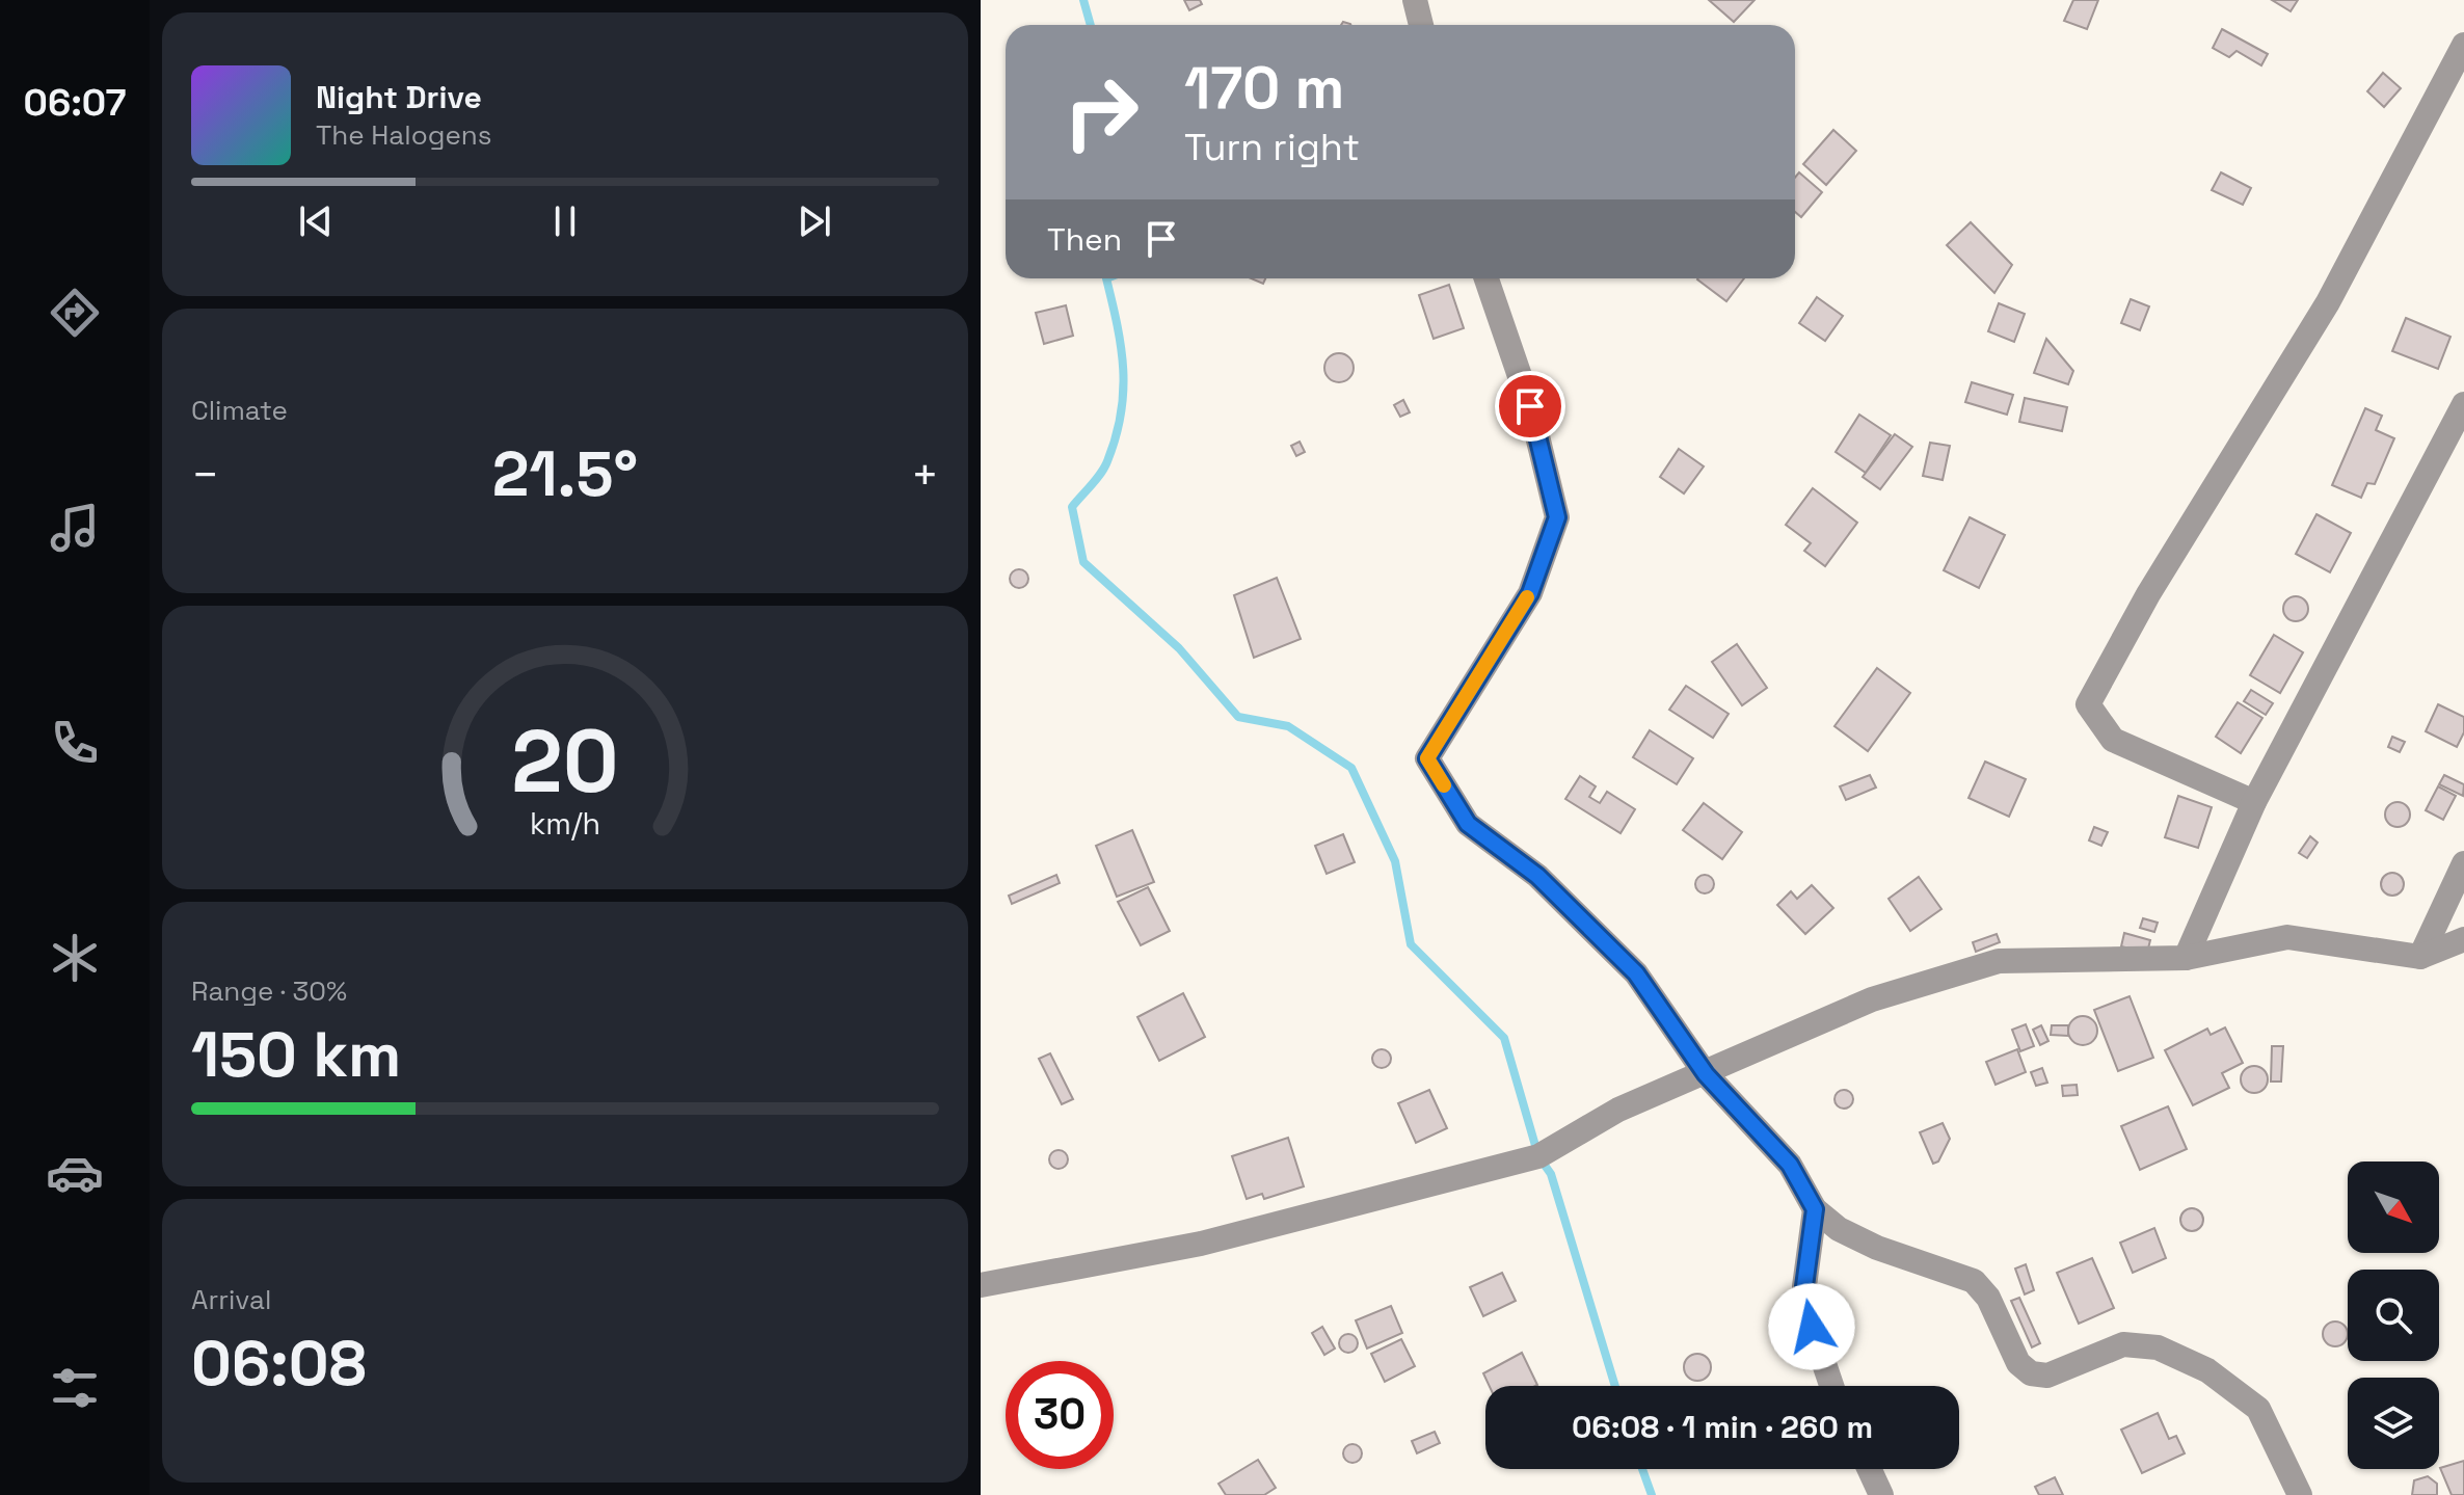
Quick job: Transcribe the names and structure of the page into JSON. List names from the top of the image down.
{
  "north": "bottom right",
  "page": {
    "tabs": "06:07",
    "turn": ["170 m", "Turn right"],
    "song": ["Night Drive", "The Halogens"],
    "then": "Then",
    "tile": [
      "Climate",
      ["Range · 30%", "150 km"],
      ["Arrival", "06:08"]
    ],
    "heat": ["−", "21.5°", "+"],
    "limit": "30",
    "trip": "06:08 · 1 min · 260 m",
    "gauge": ["20", "km/h"]
  }
}
